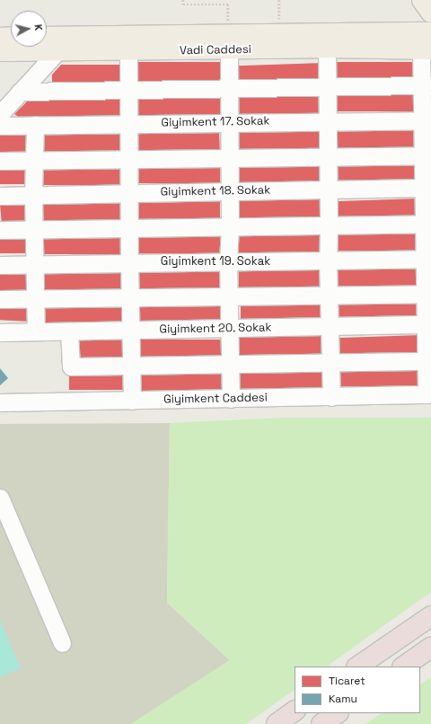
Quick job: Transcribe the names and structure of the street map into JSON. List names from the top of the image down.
{
  "streets": {
    "main road": ["Vadi Caddesi"],
    "street": [
      "Giyimkent 17. Sokak",
      "Giyimkent 18. Sokak",
      "Giyimkent 19. Sokak",
      "Giyimkent 20. Sokak",
      "Giyimkent Caddesi"
    ]
  },
  "legend": ["Ticaret", "Kamu"],
  "north": "right"
}
